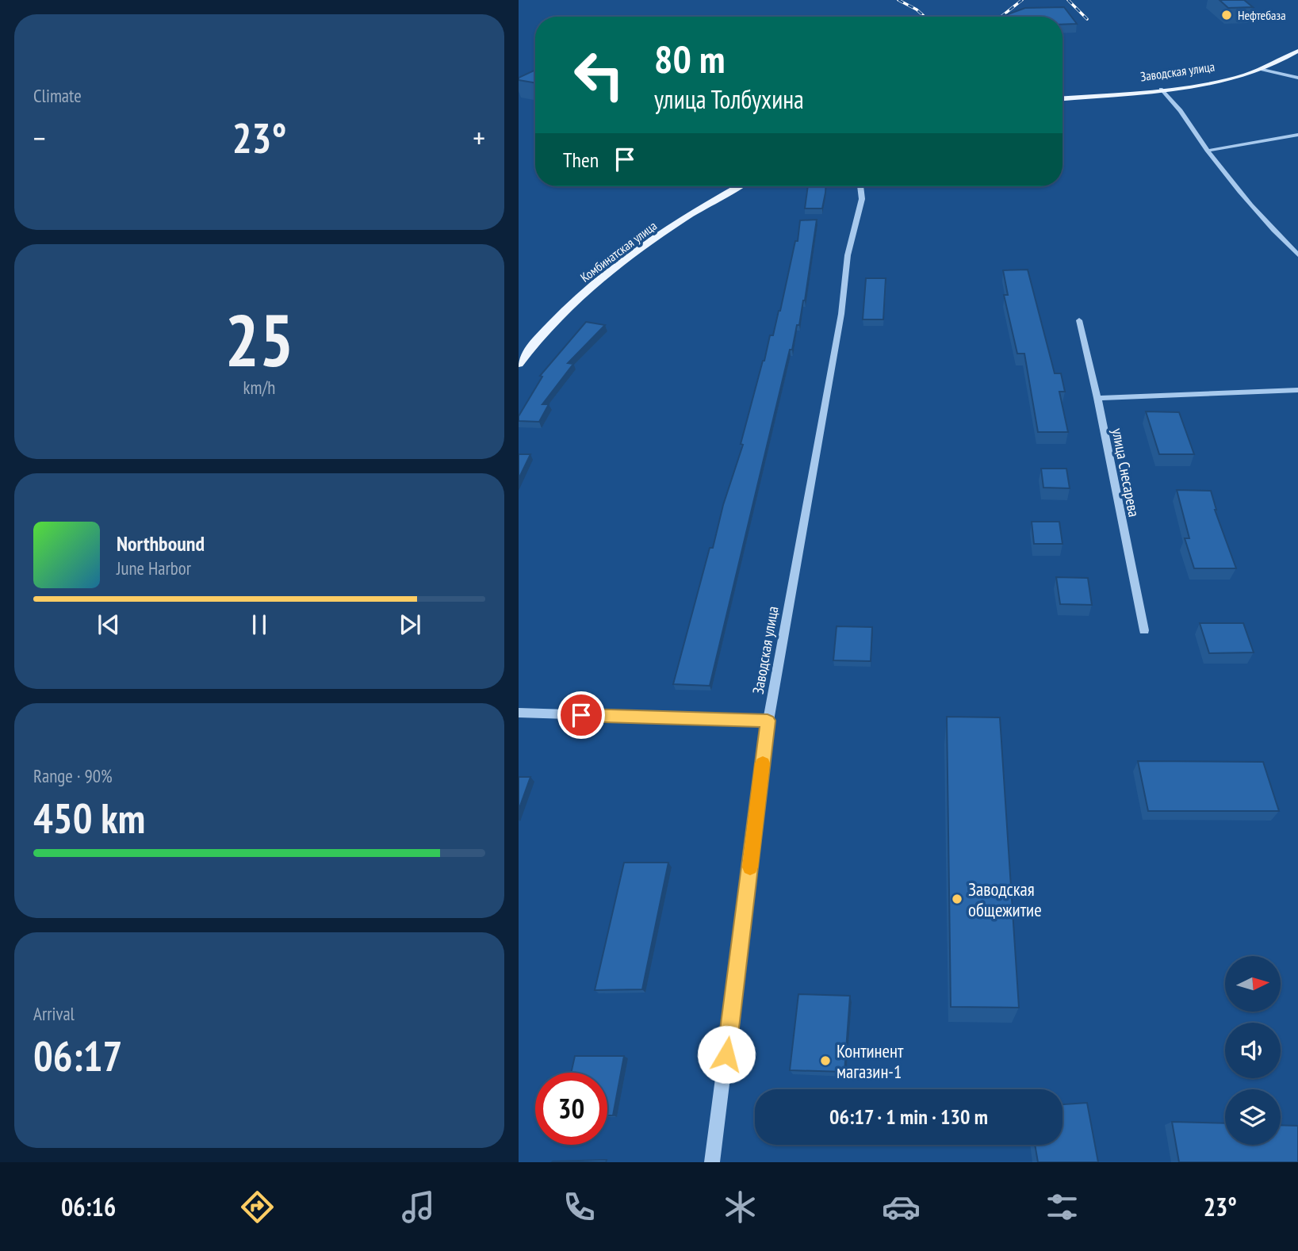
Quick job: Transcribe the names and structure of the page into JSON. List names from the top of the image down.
{
  "streets": {
    "main road": ["Заводская улица", "Комбинатская улица"],
    "street": ["улица Снесарева"]
  },
  "places": ["Нефтебаза", "Заводская общежитие", "Континент магазин-1"],
  "north": "right",
  "page": {
    "tile": [
      "Climate",
      ["25", "km/h"],
      ["Range · 90%", "450 km"],
      ["Arrival", "06:17"]
    ],
    "turn": ["80 m", "улица Толбухина"],
    "heat": ["−", "23°", "+"],
    "then": "Then",
    "song": ["Northbound", "June Harbor"],
    "limit": "30",
    "trip": "06:17 · 1 min · 130 m",
    "tabs": ["06:16", "23°"]
  }
}
